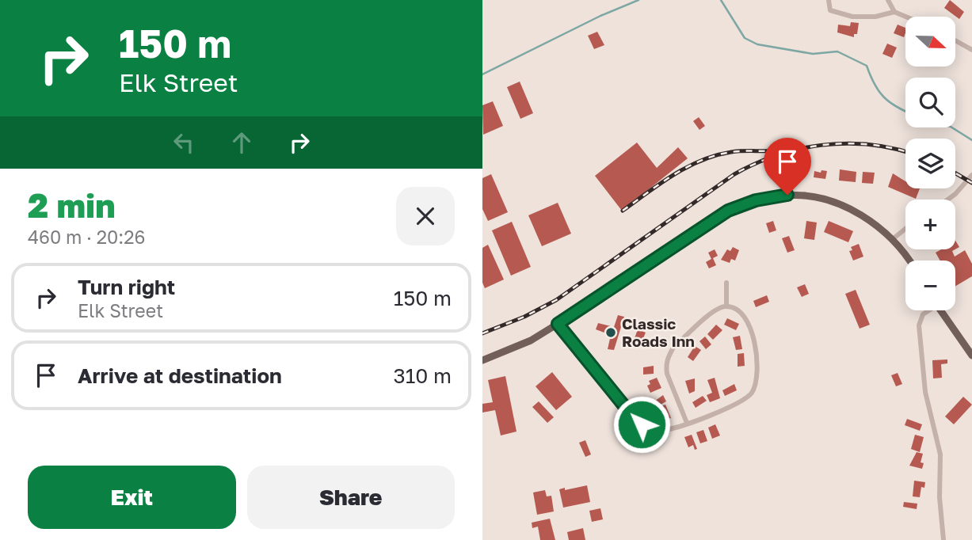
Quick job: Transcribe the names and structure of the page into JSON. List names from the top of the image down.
{
  "places": ["Classic Roads Inn"],
  "north": "right",
  "page": {
    "turn": ["150 m", "Elk Street"],
    "map_buttons": ["+", "−"],
    "heading": ["2 min", "460 m · 20:26"],
    "list": [
      {
        "name": "Turn right",
        "note": "Elk Street",
        "value": "150 m"
      },
      {
        "name": "Arrive at destination",
        "value": "310 m"
      }
    ],
    "buttons": ["Exit", "Share"]
  }
}
